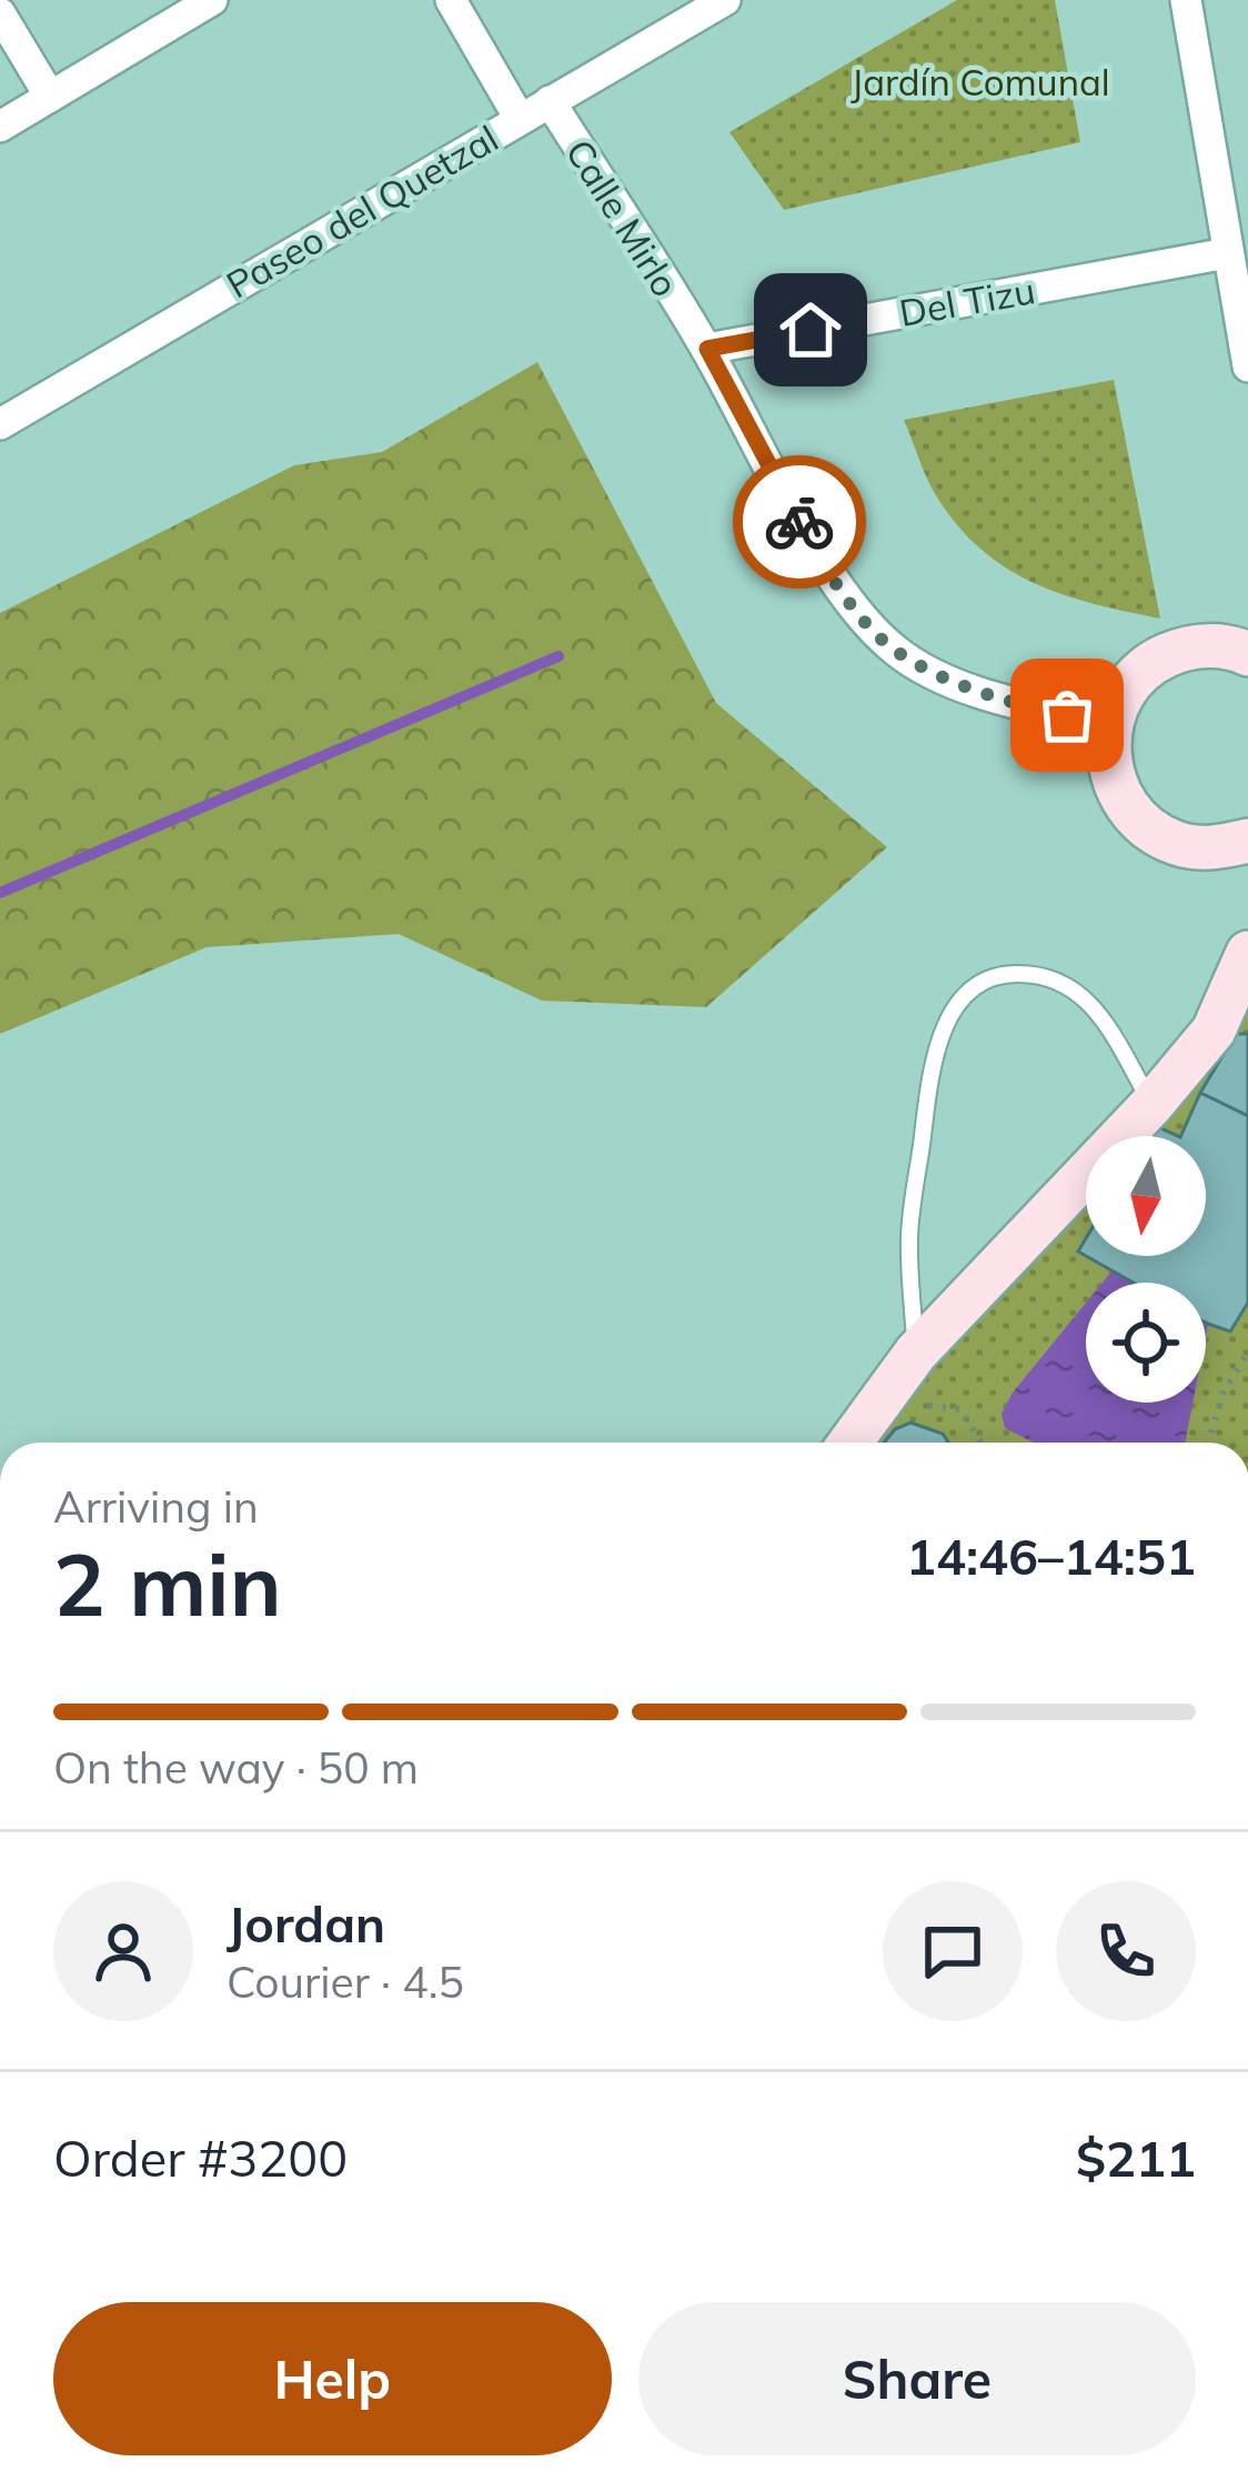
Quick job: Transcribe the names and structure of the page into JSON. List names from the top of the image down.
{
  "streets": {
    "street": ["Paseo del Quetzal", "Calle Mirlo", "Del Tizu"]
  },
  "crossings": [
    ["Paseo del Quetzal", "Calle Mirlo"],
    ["Calle Mirlo", "Del Tizu"]
  ],
  "parks": ["Jardín Comunal"],
  "north": "bottom",
  "page": {
    "heading": ["2 min", "Arriving in", "14:46–14:51"],
    "panel": [
      "Jordan",
      "Courier · 4.5",
      "Order #3200",
      "$211"
    ],
    "bar": "On the way · 50 m",
    "buttons": ["Help", "Share"]
  }
}
